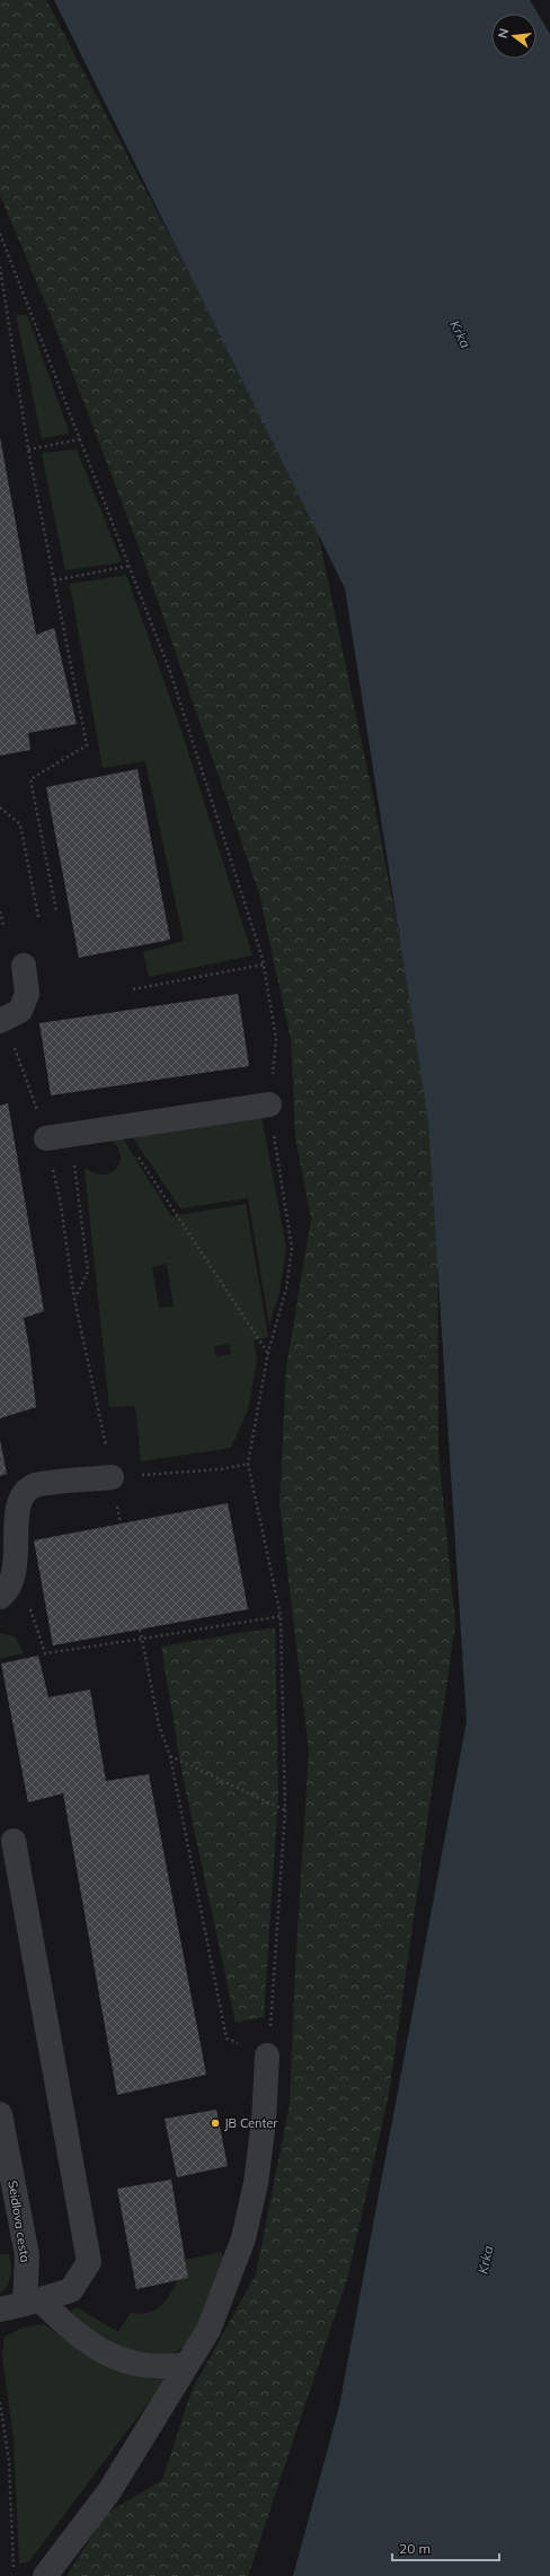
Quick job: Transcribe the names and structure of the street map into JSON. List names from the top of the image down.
{
  "streets": {
    "street": ["Seidlova cesta"]
  },
  "water": ["Krka"],
  "places": ["JB Center"],
  "scale_bar": "20 m",
  "north": "left"
}
